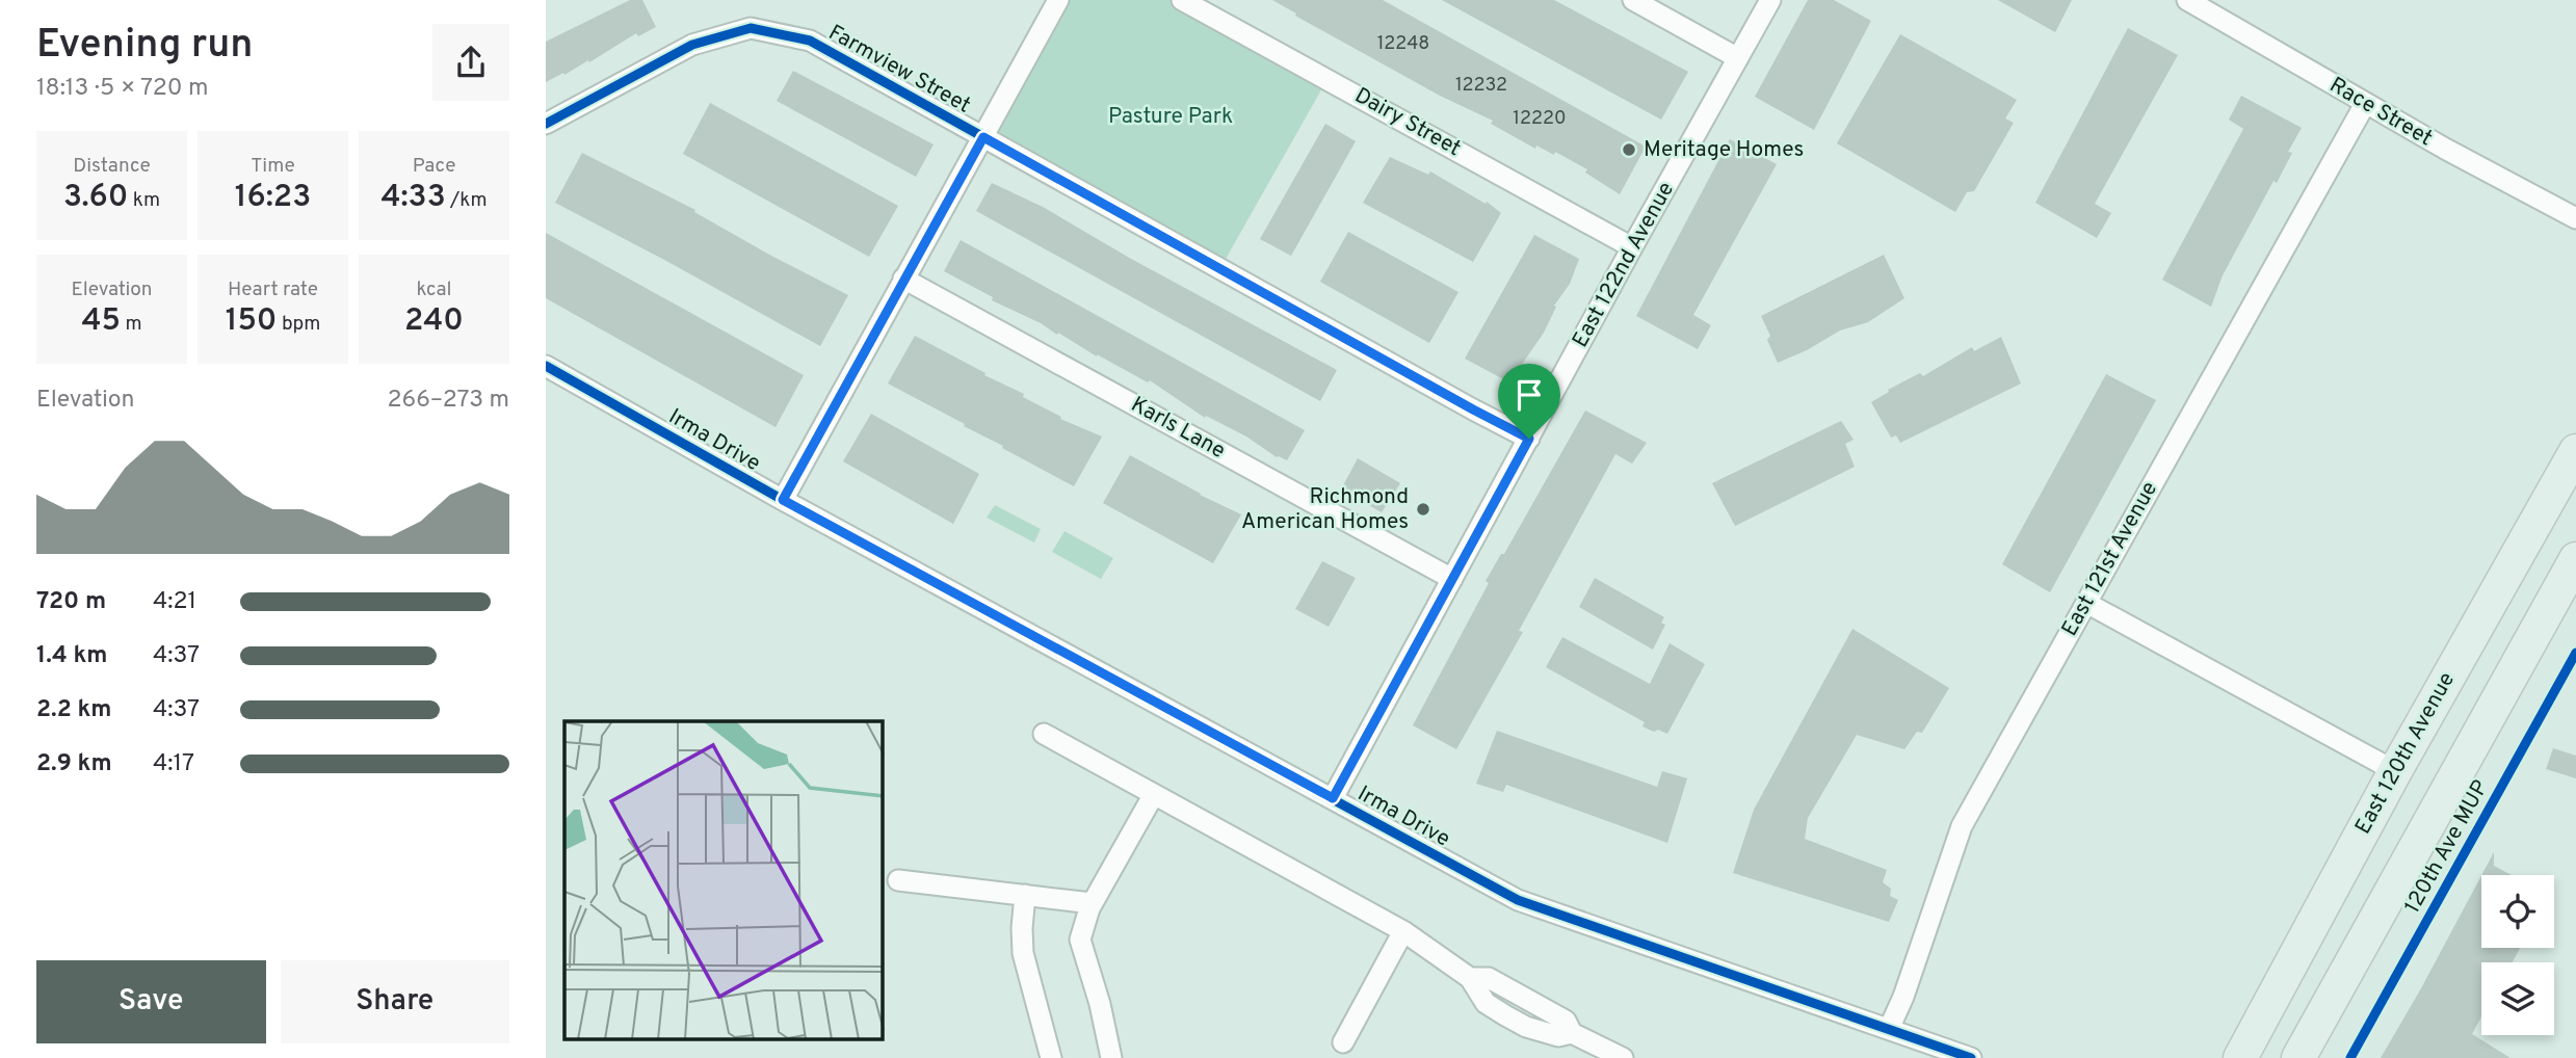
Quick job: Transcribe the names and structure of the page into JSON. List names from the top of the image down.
{
  "streets": {
    "main road": ["East 120th Avenue"],
    "street": [
      "Farmview Street",
      "Race Street",
      "Dairy Street",
      "East 122nd Avenue",
      "Karls Lane",
      "Irma Drive",
      "East 121st Avenue"
    ],
    "cycle path": ["120th Ave MUP"]
  },
  "crossings": [
    ["Farmview Street", "East 122nd Avenue"],
    ["Race Street", "East 121st Avenue"],
    ["Dairy Street", "East 122nd Avenue"],
    ["East 122nd Avenue", "Karls Lane"],
    ["East 122nd Avenue", "Irma Drive"],
    ["Irma Drive", "East 121st Avenue"]
  ],
  "parks": ["Pasture Park"],
  "places": ["Meritage Homes", "Richmond American Homes"],
  "house_numbers": ["12248", "12232", "12220"],
  "page": {
    "heading": ["Evening run", "18:13 · 5 × 720 m"],
    "stats": [
      ["Distance", "3.60 km"],
      ["Time", "16:23"],
      ["Pace", "4:33 /km"],
      ["Elevation", "45 m"],
      ["Heart rate", "150 bpm"],
      ["kcal", "240"]
    ],
    "chart": ["Elevation", "266–273 m"],
    "list": [
      {
        "name": "720 m",
        "note": "4:21"
      },
      {
        "name": "1.4 km",
        "note": "4:37"
      },
      {
        "name": "2.2 km",
        "note": "4:37"
      },
      {
        "name": "2.9 km",
        "note": "4:17"
      }
    ],
    "buttons": ["Save", "Share"]
  }
}
